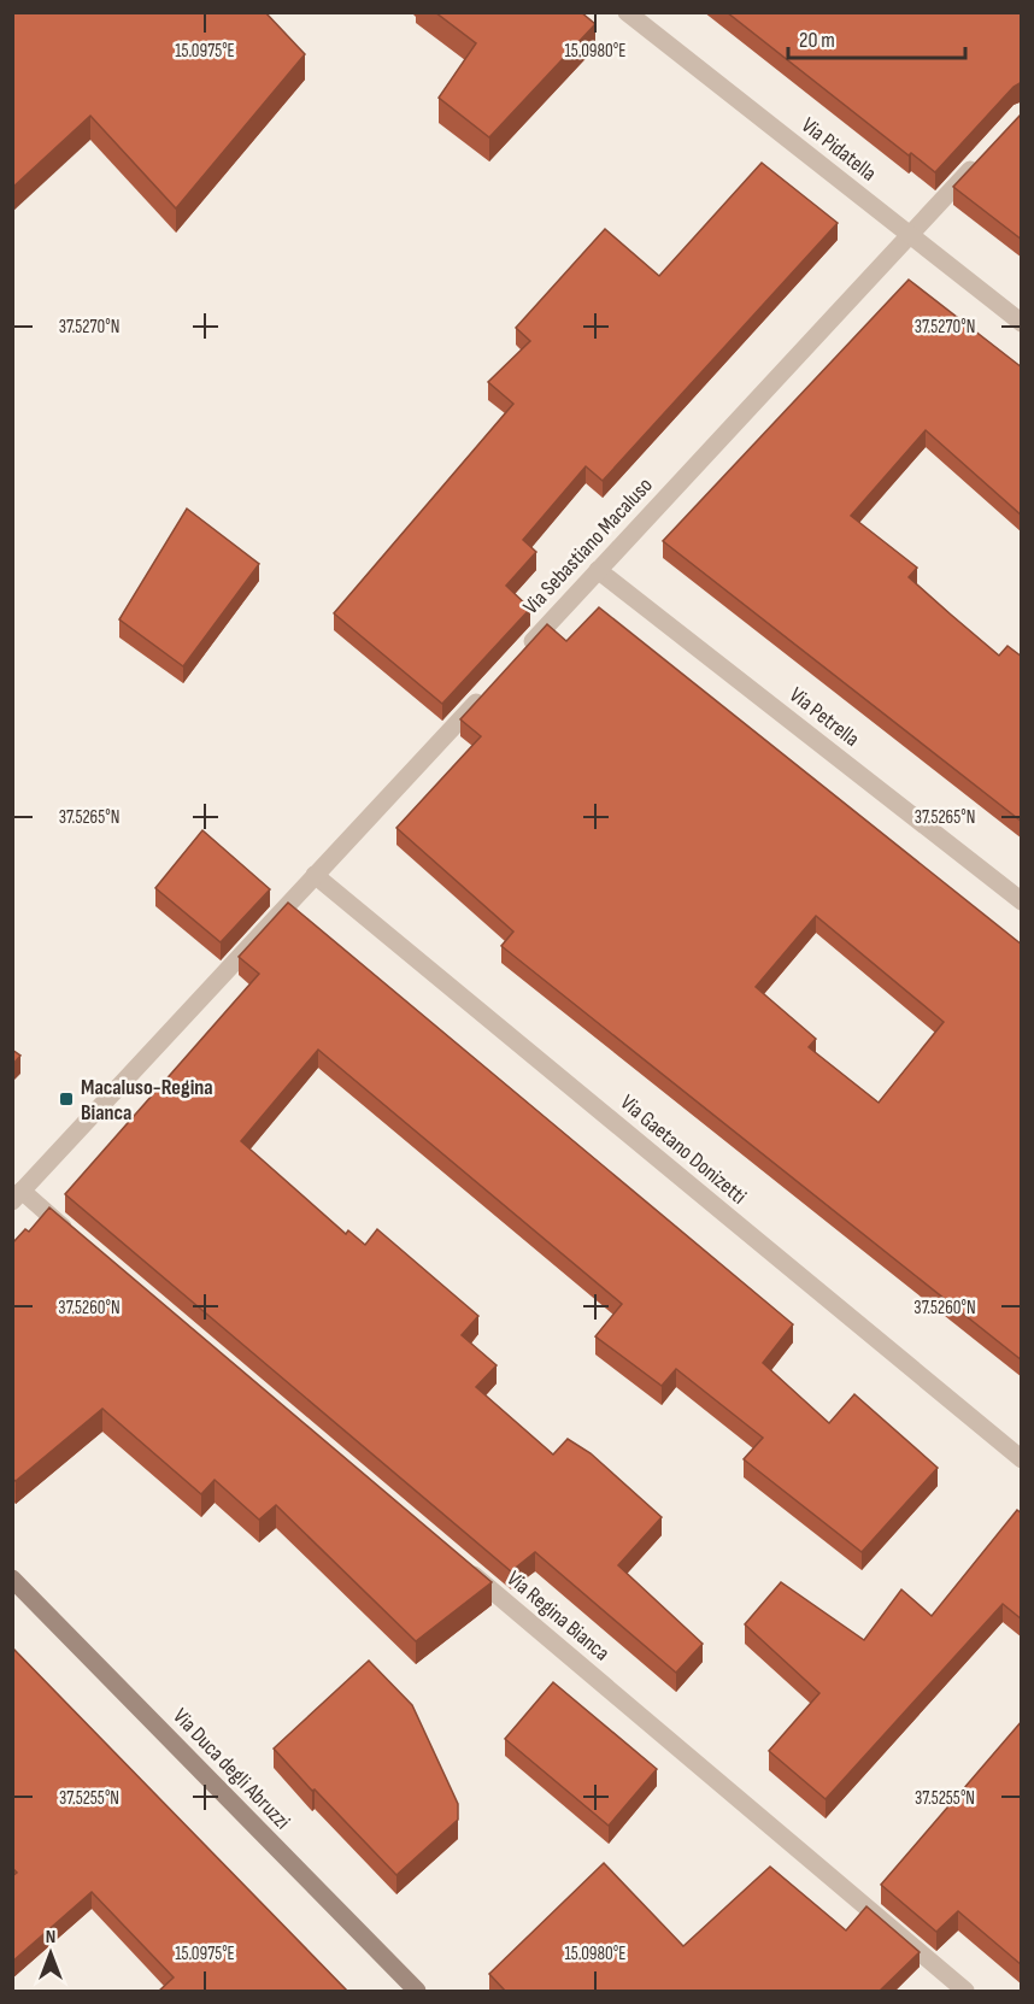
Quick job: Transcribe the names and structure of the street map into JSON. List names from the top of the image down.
{
  "streets": {
    "main road": ["Via Duca degli Abruzzi"],
    "street": [
      "Via Pidatella",
      "Via Sebastiano Macaluso",
      "Via Petrella",
      "Via Gaetano Donizetti",
      "Via Regina Bianca"
    ]
  },
  "crossings": [
    ["Via Pidatella", "Via Sebastiano Macaluso"],
    ["Via Sebastiano Macaluso", "Via Petrella"]
  ],
  "places": {
    "transit": ["Macaluso-Regina Bianca"]
  },
  "scale_bar": "20 m",
  "north": "top",
  "coordinates": [
    "15.0975°E",
    "15.0980°E",
    "37.5270°N",
    "37.5265°N",
    "37.5260°N",
    "37.5255°N"
  ]
}
